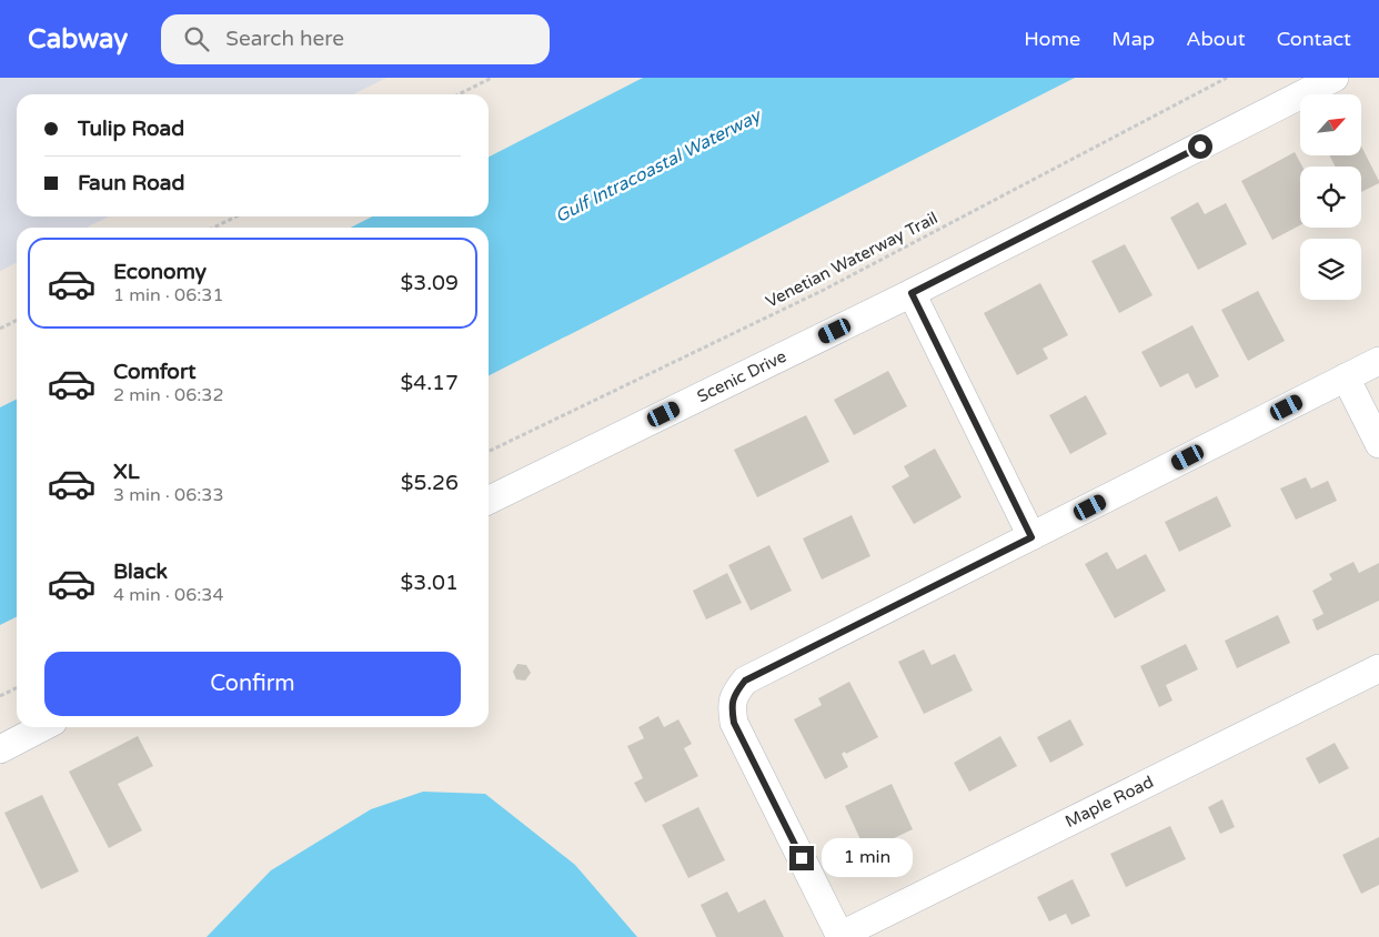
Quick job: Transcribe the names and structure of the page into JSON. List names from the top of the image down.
{
  "streets": {
    "street": ["Scenic Drive", "Maple Road"],
    "path": ["Venetian Waterway Trail"]
  },
  "water": ["Gulf Intracoastal Waterway"],
  "north": "top right",
  "page": {
    "header": "Cabway",
    "search": "Search here",
    "nav": [
      "Home",
      "Map",
      "About",
      "Contact"
    ],
    "banner": ["Tulip Road", "Faun Road"],
    "list": [
      {
        "name": "Economy",
        "note": "1 min · 06:31",
        "value": "$3.09"
      },
      {
        "name": "Comfort",
        "note": "2 min · 06:32",
        "value": "$4.17"
      },
      {
        "name": "XL",
        "note": "3 min · 06:33",
        "value": "$5.26"
      },
      {
        "name": "Black",
        "note": "4 min · 06:34",
        "value": "$3.01"
      }
    ],
    "buttons": "Confirm",
    "bubble": "1 min"
  }
}
